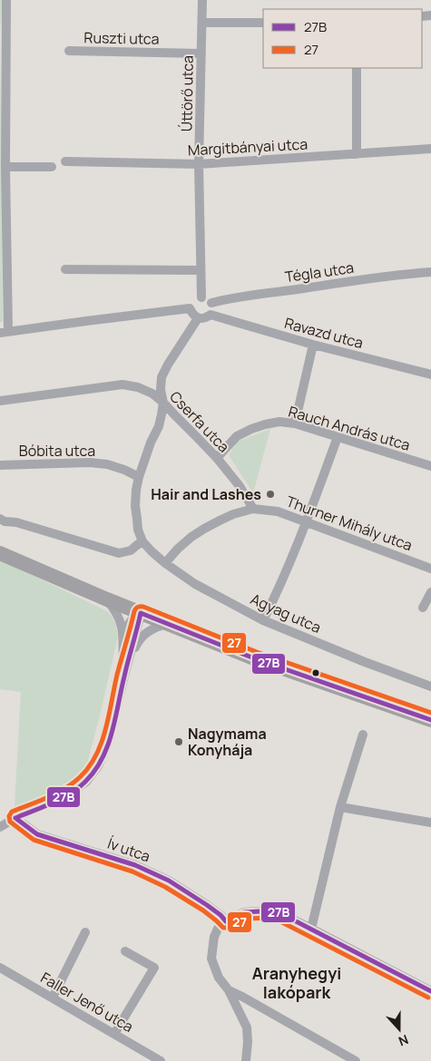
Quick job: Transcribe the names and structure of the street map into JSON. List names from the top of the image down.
{
  "streets": {
    "street": [
      "Ruszti utca",
      "Úttörő utca",
      "Margitbányai utca",
      "Tégla utca",
      "Ravazd utca",
      "Cserfa utca",
      "Rauch András utca",
      "Bóbita utca",
      "Thurner Mihály utca",
      "Agyag utca",
      "Ív utca",
      "Faller Jenő utca"
    ]
  },
  "crossings": [
    ["Ruszti utca", "Úttörő utca"],
    ["Úttörő utca", "Margitbányai utca"],
    ["Úttörő utca", "Tégla utca"],
    ["Úttörő utca", "Ravazd utca"],
    ["Tégla utca", "Ravazd utca"],
    ["Cserfa utca", "Rauch András utca"],
    ["Cserfa utca", "Thurner Mihály utca"],
    ["Thurner Mihály utca", "Agyag utca"]
  ],
  "districts": ["Aranyhegyi lakópark"],
  "places": ["Hair and Lashes", "Nagymama Konyhája"],
  "lines": ["transit line 27", "transit line 27B"],
  "legend": ["27B", "27"],
  "north": "bottom"
}
